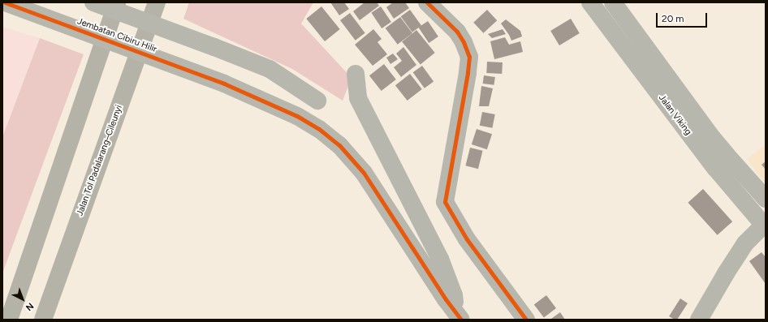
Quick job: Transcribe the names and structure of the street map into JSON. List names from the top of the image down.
{
  "streets": {
    "highway": ["Jalan Tol Padalarang–Cileunyi"],
    "street": ["Jembatan Cibiru Hilir", "Jalan Viking"]
  },
  "scale_bar": "20 m",
  "north": "bottom right"
}
